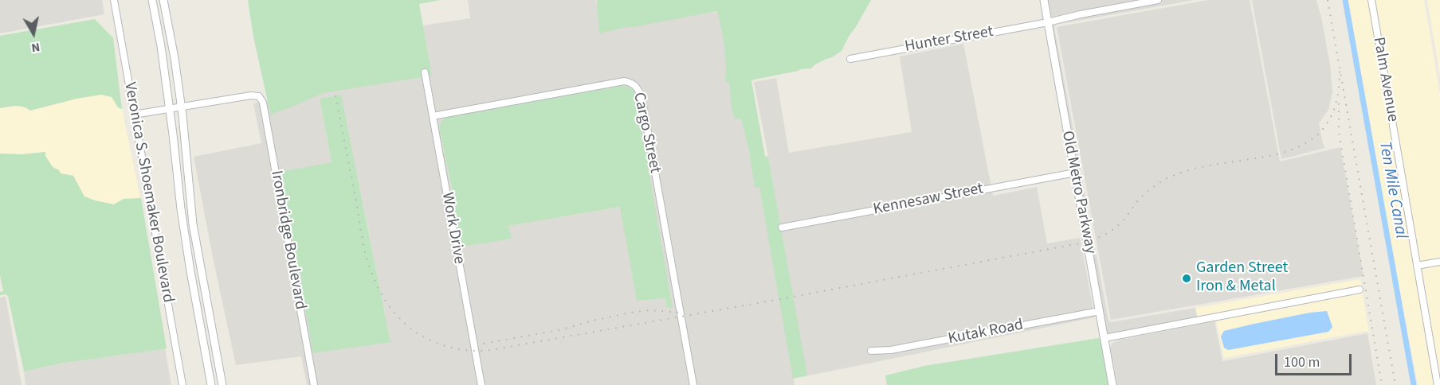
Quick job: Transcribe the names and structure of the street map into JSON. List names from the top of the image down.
{
  "streets": {
    "street": [
      "Hunter Street",
      "Palm Avenue",
      "Cargo Street",
      "Veronica S. Shoemaker Boulevard",
      "Old Metro Parkway",
      "Kennesaw Street",
      "Work Drive",
      "Ironbridge Boulevard",
      "Kutak Road"
    ]
  },
  "crossings": [
    ["Hunter Street", "Old Metro Parkway"],
    ["Cargo Street", "Work Drive"],
    ["Old Metro Parkway", "Kennesaw Street"],
    ["Old Metro Parkway", "Kutak Road"]
  ],
  "water": ["Ten Mile Canal"],
  "places": ["Garden Street Iron & Metal"],
  "scale_bar": "100 m",
  "north": "bottom"
}
